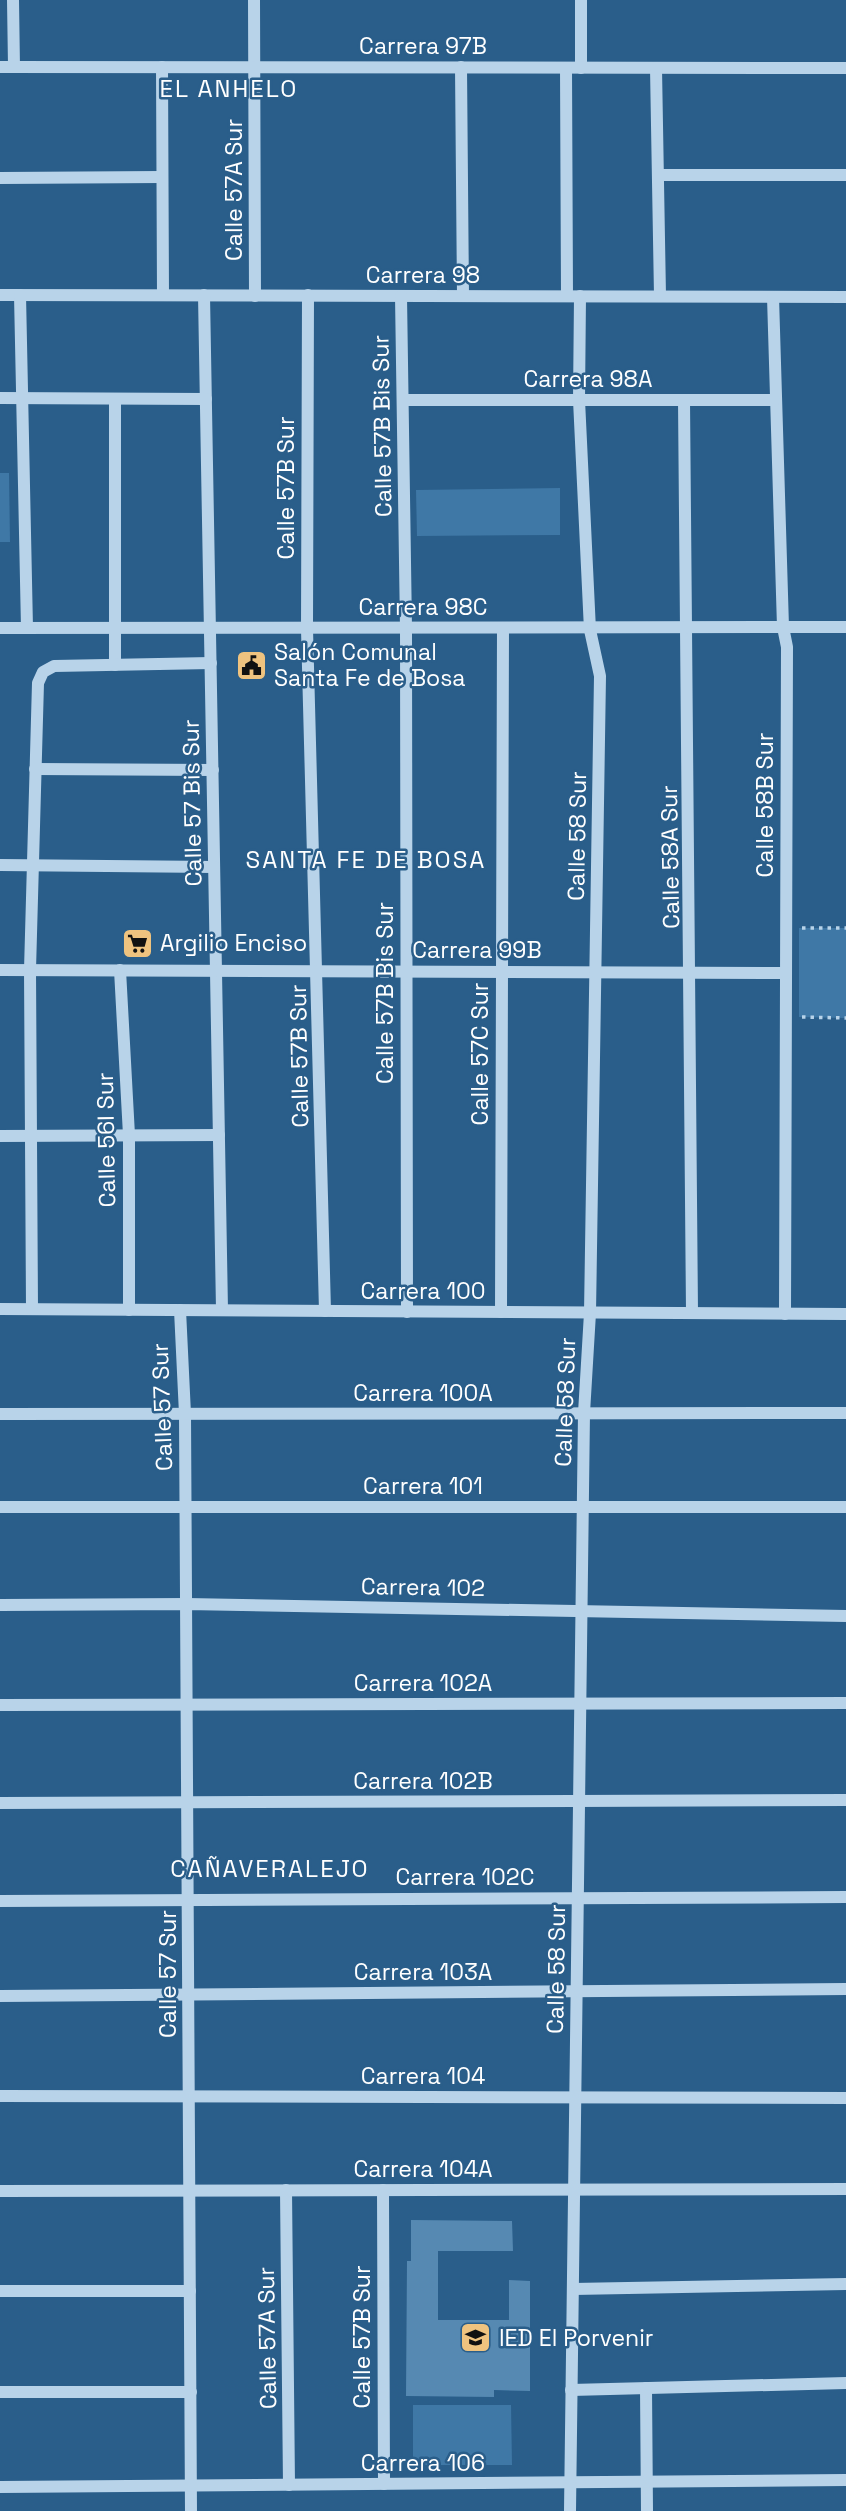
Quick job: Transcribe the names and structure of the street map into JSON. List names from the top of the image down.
{
  "streets": {
    "street": [
      "Carrera 97B",
      "Calle 57A Sur",
      "Carrera 98",
      "Carrera 98A",
      "Calle 57B Bis Sur",
      "Calle 57B Sur",
      "Carrera 98C",
      "Calle 57 Bis Sur",
      "Calle 58B Sur",
      "Calle 58 Sur",
      "Calle 58A Sur",
      "Carrera 99B",
      "Calle 57C Sur",
      "Calle 56I Sur",
      "Carrera 100",
      "Carrera 100A",
      "Calle 57 Sur",
      "Carrera 101",
      "Carrera 102",
      "Carrera 102A",
      "Carrera 102B",
      "Carrera 102C",
      "Carrera 103A",
      "Carrera 104",
      "Carrera 104A",
      "Carrera 106"
    ]
  },
  "crossings": [
    ["Carrera 97B", "Calle 57A Sur"],
    ["Carrera 97B", "Calle 58 Sur"],
    ["Calle 57A Sur", "Carrera 98"],
    ["Calle 57A Sur", "Carrera 104A"],
    ["Calle 57A Sur", "Carrera 106"],
    ["Carrera 98", "Calle 57B Bis Sur"],
    ["Carrera 98", "Calle 57B Sur"],
    ["Carrera 98", "Calle 57 Bis Sur"],
    ["Carrera 98", "Calle 58B Sur"],
    ["Carrera 98", "Calle 58 Sur"],
    ["Carrera 98A", "Calle 57B Bis Sur"],
    ["Carrera 98A", "Calle 58B Sur"],
    ["Carrera 98A", "Calle 58 Sur"],
    ["Carrera 98A", "Calle 58A Sur"],
    ["Calle 57B Bis Sur", "Carrera 98C"],
    ["Calle 57B Bis Sur", "Carrera 99B"],
    ["Calle 57B Bis Sur", "Carrera 100"],
    ["Calle 57B Sur", "Carrera 98C"],
    ["Calle 57B Sur", "Carrera 99B"],
    ["Calle 57B Sur", "Carrera 100"],
    ["Calle 57B Sur", "Carrera 104A"],
    ["Calle 57B Sur", "Carrera 106"],
    ["Carrera 98C", "Calle 57 Bis Sur"],
    ["Carrera 98C", "Calle 58B Sur"],
    ["Carrera 98C", "Calle 58 Sur"],
    ["Carrera 98C", "Calle 58A Sur"],
    ["Carrera 98C", "Calle 57C Sur"],
    ["Calle 57 Bis Sur", "Carrera 99B"],
    ["Calle 57 Bis Sur", "Carrera 100"],
    ["Calle 58B Sur", "Carrera 99B"],
    ["Calle 58B Sur", "Carrera 100"],
    ["Calle 58 Sur", "Carrera 99B"],
    ["Calle 58 Sur", "Carrera 100"],
    ["Calle 58 Sur", "Carrera 100A"],
    ["Calle 58 Sur", "Carrera 101"],
    ["Calle 58 Sur", "Carrera 102"],
    ["Calle 58 Sur", "Carrera 102A"],
    ["Calle 58 Sur", "Carrera 102B"],
    ["Calle 58 Sur", "Carrera 102C"],
    ["Calle 58 Sur", "Carrera 103A"],
    ["Calle 58 Sur", "Carrera 104"],
    ["Calle 58 Sur", "Carrera 104A"],
    ["Calle 58 Sur", "Carrera 106"],
    ["Calle 58A Sur", "Carrera 99B"],
    ["Calle 58A Sur", "Carrera 100"],
    ["Carrera 99B", "Calle 57C Sur"],
    ["Carrera 99B", "Calle 56I Sur"],
    ["Calle 57C Sur", "Carrera 100"],
    ["Calle 56I Sur", "Carrera 100"],
    ["Carrera 100", "Calle 57 Sur"],
    ["Carrera 100A", "Calle 57 Sur"],
    ["Calle 57 Sur", "Carrera 101"],
    ["Calle 57 Sur", "Carrera 102"],
    ["Calle 57 Sur", "Carrera 102A"],
    ["Calle 57 Sur", "Carrera 102B"],
    ["Calle 57 Sur", "Carrera 102C"],
    ["Calle 57 Sur", "Carrera 103A"],
    ["Calle 57 Sur", "Carrera 104"],
    ["Calle 57 Sur", "Carrera 104A"],
    ["Calle 57 Sur", "Carrera 106"]
  ],
  "districts": ["EL ANHELO", "SANTA FE DE BOSA", "CAÑAVERALEJO"],
  "places": {
    "public building": ["Salón Comunal Santa Fe de Bosa"],
    "supermarket": ["Argilio Enciso"],
    "school or university": ["IED El Porvenir"]
  }
}
